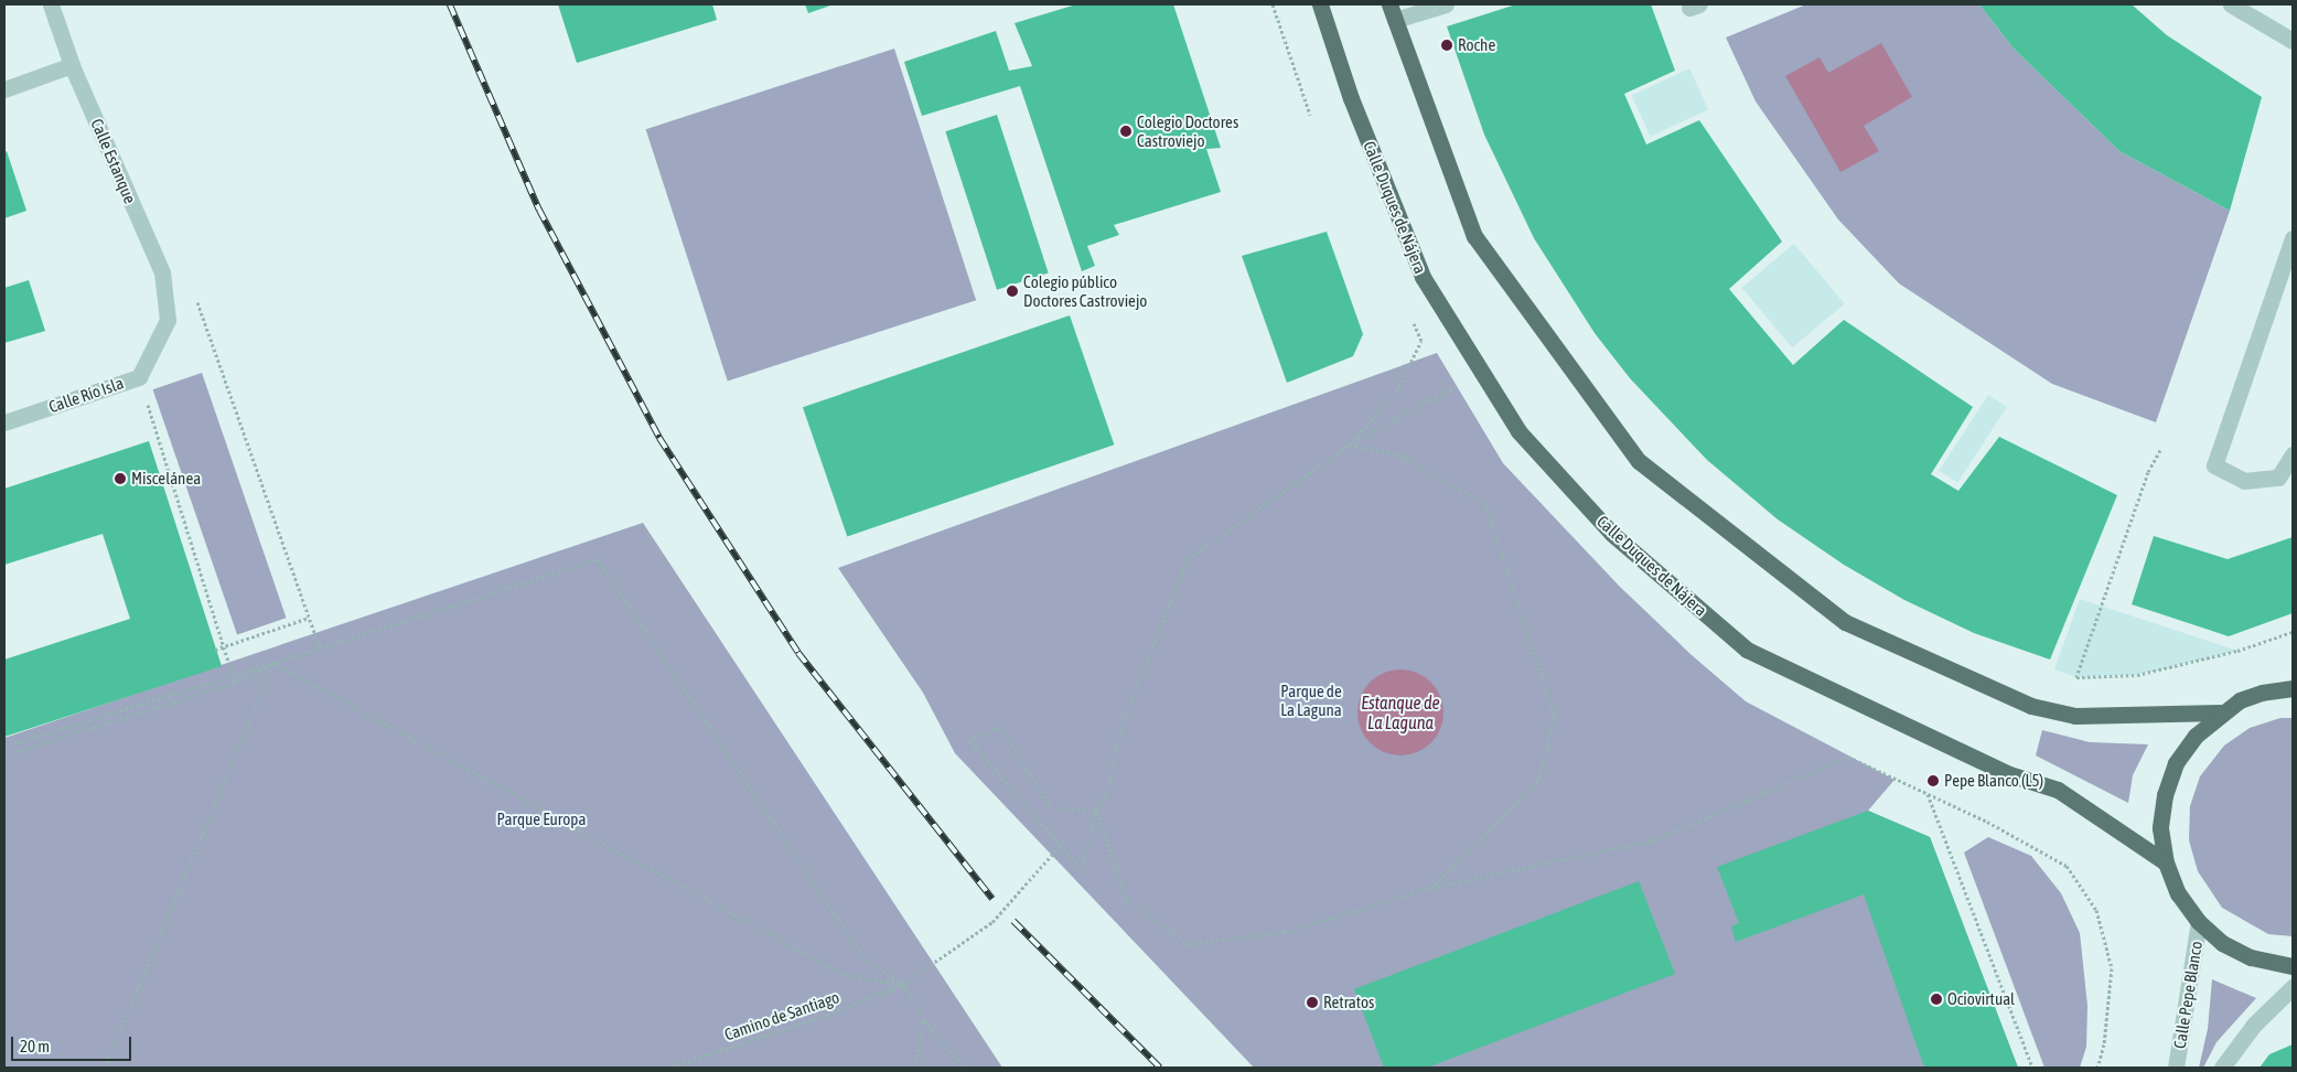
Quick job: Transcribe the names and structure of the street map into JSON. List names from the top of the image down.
{
  "streets": {
    "main road": ["Calle Duques de Nájera"],
    "street": ["Calle Estanque", "Calle Río Isla", "Calle Pepe Blanco"],
    "path": ["Camino de Santiago"]
  },
  "crossings": [
    ["Calle Estanque", "Calle Río Isla"]
  ],
  "water": ["Estanque de La Laguna"],
  "parks": ["Parque de La Laguna", "Parque Europa"],
  "places": [
    "Roche",
    "Colegio Doctores Castroviejo",
    "Colegio público Doctores Castroviejo",
    "Miscelánea",
    "Pepe Blanco (L5)",
    "Ociovirtual",
    "Retratos"
  ],
  "scale_bar": "20 m"
}
